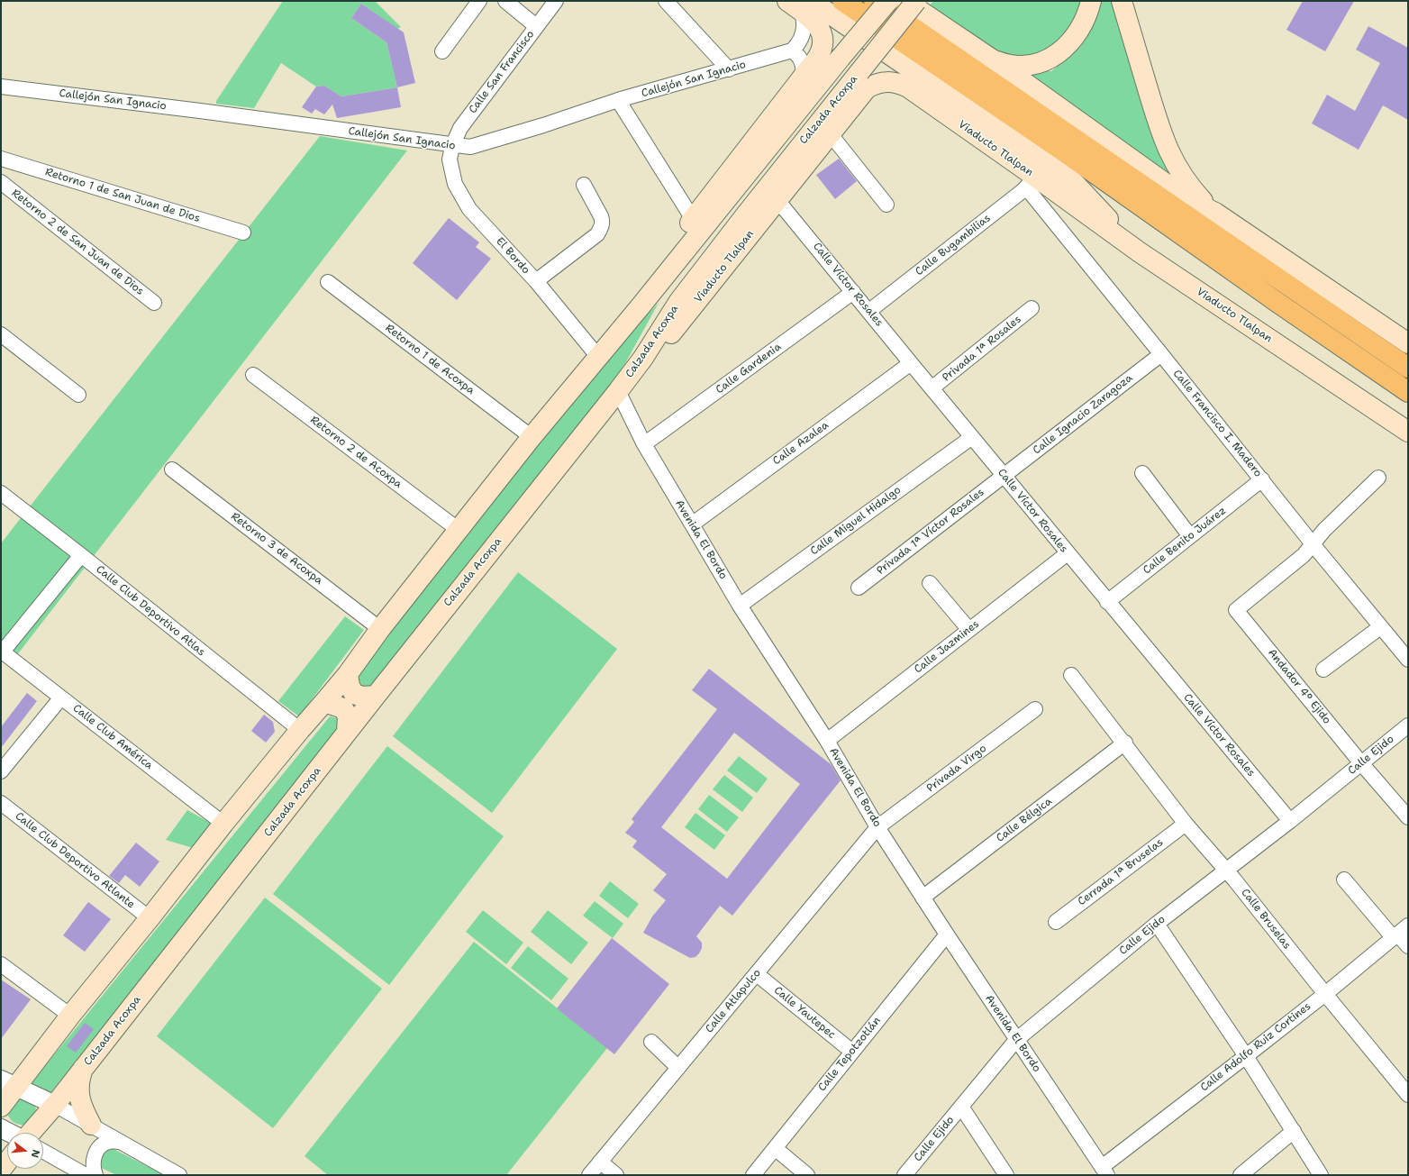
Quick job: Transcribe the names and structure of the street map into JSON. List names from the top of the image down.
{
  "streets": {
    "main road": ["Calzada Acoxpa", "Viaducto Tlalpan"],
    "street": [
      "Calle San Francisco",
      "Callejón San Ignacio",
      "Retorno 1 de San Juan de Dios",
      "Retorno 2 de San Juan de Dios",
      "Calle Bugambilias",
      "El Bordo",
      "Calle Víctor Rosales",
      "Privada 1ª Rosales",
      "Retorno 1 de Acoxpa",
      "Calle Gardenia",
      "Calle Ignacio Zaragoza",
      "Calle Francisco I. Madero",
      "Calle Azalea",
      "Retorno 2 de Acoxpa",
      "Calle Miguel Hidalgo",
      "Privada 1ª Víctor Rosales",
      "Avenida El Bordo",
      "Calle Benito Juárez",
      "Retorno 3 de Acoxpa",
      "Calle Club Deportivo Atlas",
      "Calle Jazmines",
      "Andador 4º Ejido",
      "Calle Club América",
      "Calle Ejido",
      "Privada Virgo",
      "Calle Bélgica",
      "Calle Club Deportivo Atlante",
      "Cerrada 1ª Bruselas",
      "Calle Bruselas",
      "Calle Atlapulco",
      "Calle Yautepec",
      "Calle Adolfo Ruiz Cortines",
      "Calle Tepotzotlán"
    ]
  },
  "crossings": [
    ["Calle San Francisco", "Callejón San Ignacio"],
    ["Calle San Francisco", "El Bordo"],
    ["Callejón San Ignacio", "El Bordo"],
    ["Calzada Acoxpa", "Viaducto Tlalpan"],
    ["Calzada Acoxpa", "Avenida El Bordo"],
    ["Viaducto Tlalpan", "Calle Bugambilias"],
    ["Viaducto Tlalpan", "Calle Víctor Rosales"],
    ["Viaducto Tlalpan", "Calle Francisco I. Madero"],
    ["Calle Bugambilias", "Calle Víctor Rosales"],
    ["Calle Bugambilias", "Calle Francisco I. Madero"],
    ["Calle Víctor Rosales", "Privada 1ª Rosales"],
    ["Calle Víctor Rosales", "Calle Gardenia"],
    ["Calle Víctor Rosales", "Calle Ignacio Zaragoza"],
    ["Calle Víctor Rosales", "Calle Azalea"],
    ["Calle Víctor Rosales", "Calle Miguel Hidalgo"],
    ["Calle Víctor Rosales", "Privada 1ª Víctor Rosales"],
    ["Calle Víctor Rosales", "Calle Benito Juárez"],
    ["Calle Víctor Rosales", "Calle Jazmines"],
    ["Calle Víctor Rosales", "Calle Ejido"],
    ["Calle Gardenia", "Avenida El Bordo"],
    ["Calle Ignacio Zaragoza", "Calle Francisco I. Madero"],
    ["Calle Ignacio Zaragoza", "Privada 1ª Víctor Rosales"],
    ["Calle Francisco I. Madero", "Calle Benito Juárez"],
    ["Calle Francisco I. Madero", "Andador 4º Ejido"],
    ["Calle Azalea", "Avenida El Bordo"],
    ["Calle Miguel Hidalgo", "Avenida El Bordo"],
    ["Avenida El Bordo", "Calle Jazmines"],
    ["Avenida El Bordo", "Calle Ejido"],
    ["Avenida El Bordo", "Privada Virgo"],
    ["Avenida El Bordo", "Calle Bélgica"],
    ["Avenida El Bordo", "Calle Atlapulco"],
    ["Avenida El Bordo", "Calle Adolfo Ruiz Cortines"],
    ["Avenida El Bordo", "Calle Tepotzotlán"],
    ["Andador 4º Ejido", "Calle Ejido"],
    ["Calle Ejido", "Calle Bruselas"],
    ["Privada Virgo", "Calle Atlapulco"],
    ["Calle Bélgica", "Calle Bruselas"],
    ["Cerrada 1ª Bruselas", "Calle Bruselas"],
    ["Calle Bruselas", "Calle Adolfo Ruiz Cortines"],
    ["Calle Atlapulco", "Calle Yautepec"],
    ["Calle Yautepec", "Calle Tepotzotlán"]
  ],
  "north": "right"
}
